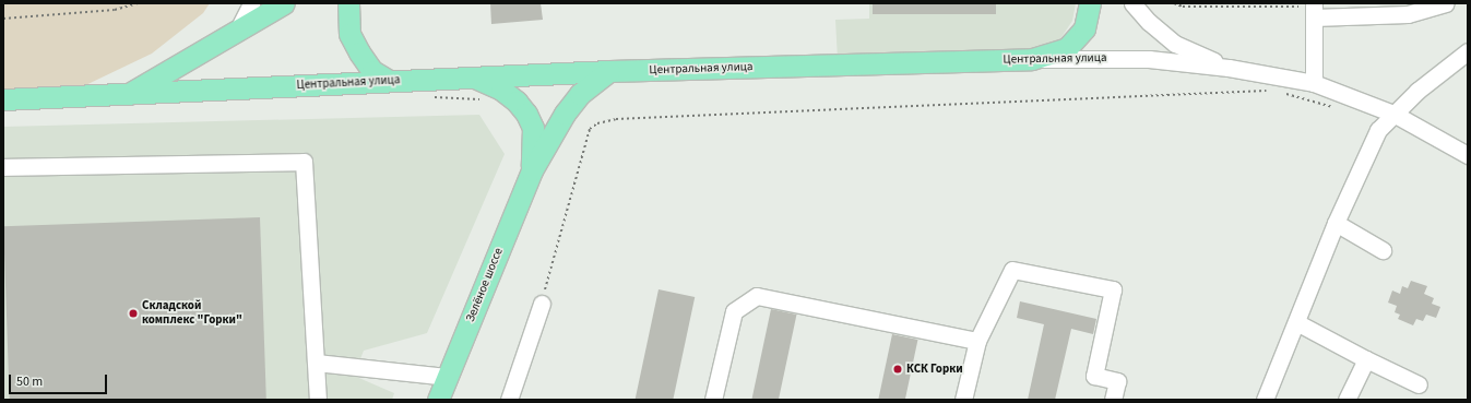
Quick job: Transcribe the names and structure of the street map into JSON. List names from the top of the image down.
{
  "streets": {
    "main road": ["Центральная улица", "Зелёное шоссе"]
  },
  "places": ["Складской комплекс \"Горки\"", "КСК Горки"],
  "scale_bar": "50 m"
}
